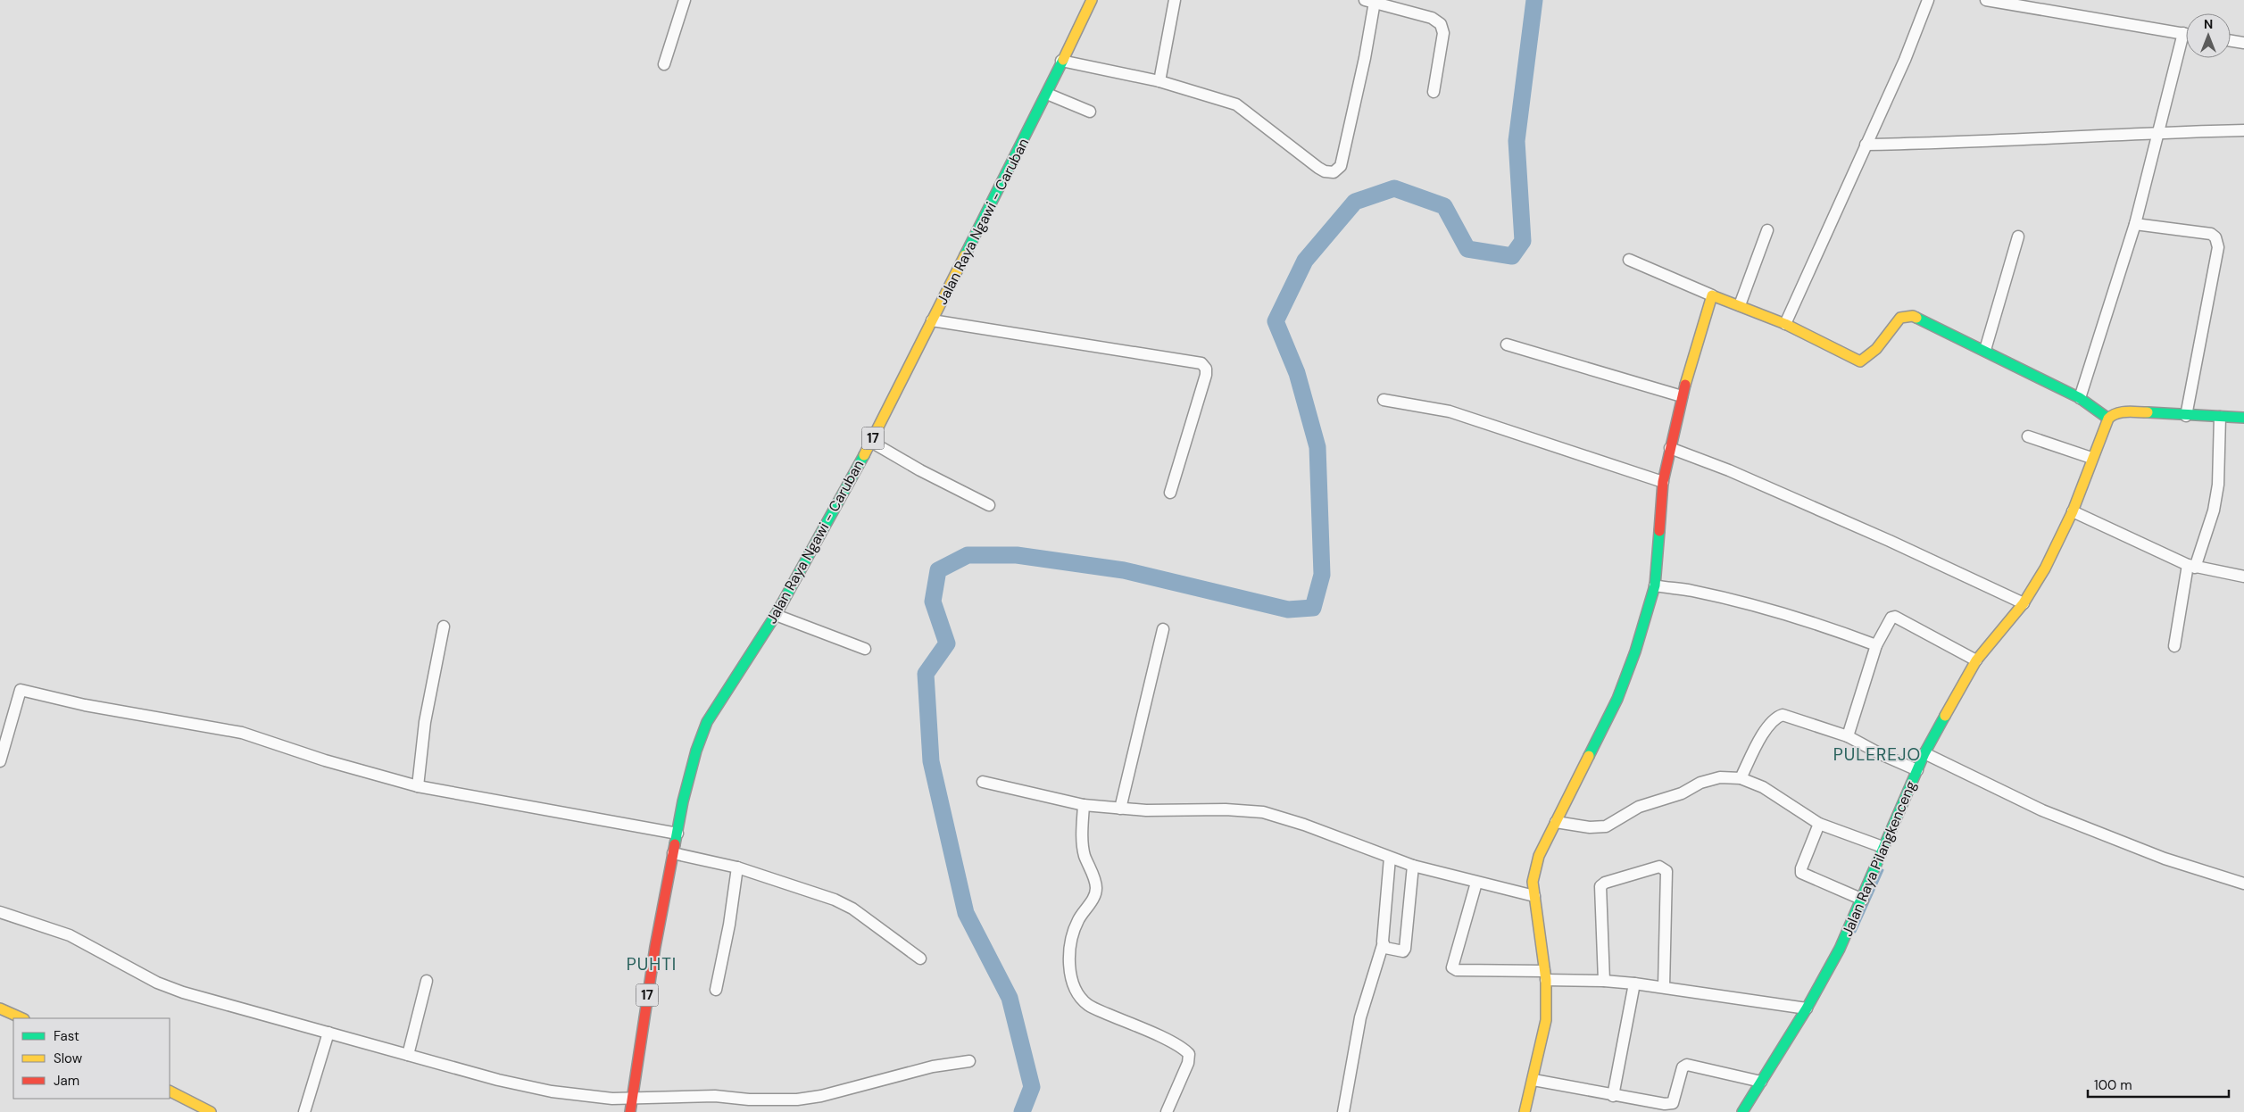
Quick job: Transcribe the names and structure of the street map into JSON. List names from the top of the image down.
{
  "streets": {
    "main road": ["Jalan Raya Ngawi - Caruban", "17", "Jalan Raya Pilangkenceng"]
  },
  "districts": ["PULEREJO", "PUHTI"],
  "legend": ["Fast", "Slow", "Jam"],
  "scale_bar": "100 m",
  "north": "top"
}
